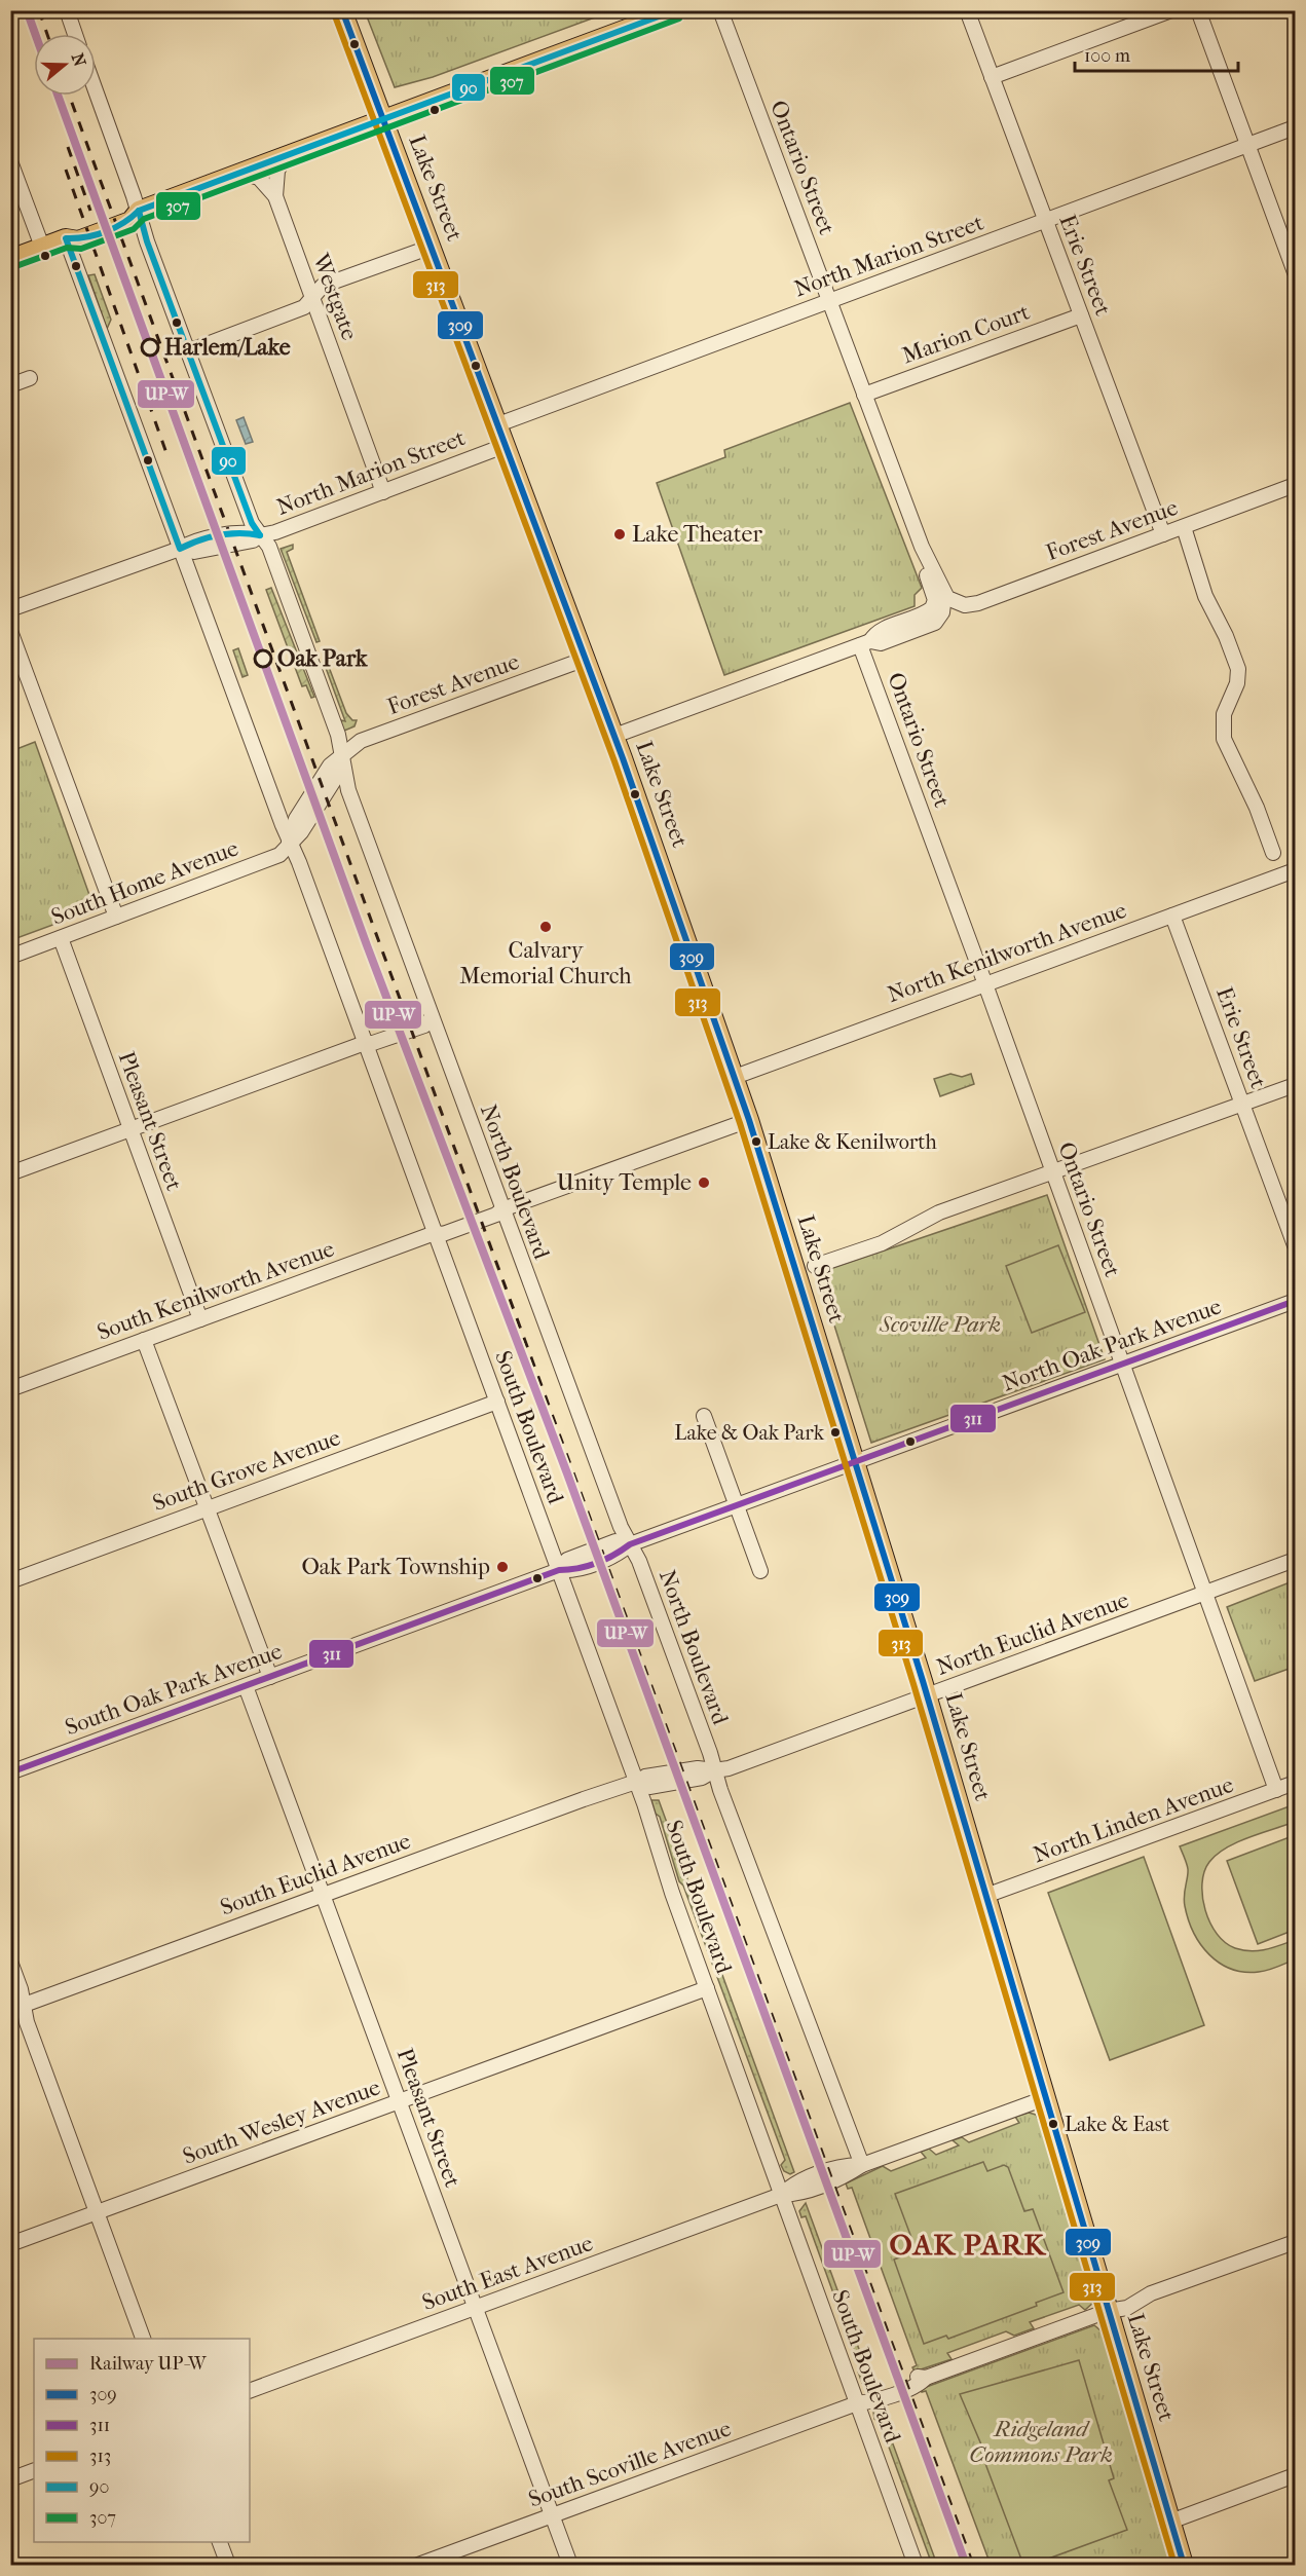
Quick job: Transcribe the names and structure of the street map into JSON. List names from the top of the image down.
{
  "streets": {
    "main road": ["Lake Street"],
    "street": [
      "Ontario Street",
      "North Marion Street",
      "Erie Street",
      "Westgate",
      "Marion Court",
      "Forest Avenue",
      "South Home Avenue",
      "North Kenilworth Avenue",
      "Pleasant Street",
      "North Boulevard",
      "South Kenilworth Avenue",
      "North Oak Park Avenue",
      "South Boulevard",
      "South Grove Avenue",
      "North Euclid Avenue",
      "South Oak Park Avenue",
      "North Linden Avenue",
      "South Euclid Avenue",
      "South Wesley Avenue",
      "South East Avenue",
      "South Scoville Avenue"
    ]
  },
  "crossings": [
    ["Ontario Street", "North Marion Street"],
    ["Ontario Street", "Marion Court"],
    ["Ontario Street", "Forest Avenue"],
    ["Ontario Street", "North Kenilworth Avenue"],
    ["Ontario Street", "North Oak Park Avenue"],
    ["Ontario Street", "North Euclid Avenue"],
    ["Ontario Street", "North Linden Avenue"],
    ["Lake Street", "North Marion Street"],
    ["Lake Street", "Forest Avenue"],
    ["Lake Street", "North Kenilworth Avenue"],
    ["Lake Street", "North Oak Park Avenue"],
    ["Lake Street", "North Euclid Avenue"],
    ["Lake Street", "North Linden Avenue"],
    ["Lake Street", "South East Avenue"],
    ["Lake Street", "South Scoville Avenue"],
    ["North Marion Street", "Erie Street"],
    ["North Marion Street", "Westgate"],
    ["North Marion Street", "North Boulevard"],
    ["North Marion Street", "South Boulevard"],
    ["Erie Street", "Marion Court"],
    ["Erie Street", "Forest Avenue"],
    ["Erie Street", "North Kenilworth Avenue"],
    ["Forest Avenue", "South Home Avenue"],
    ["Forest Avenue", "North Boulevard"],
    ["South Home Avenue", "Pleasant Street"],
    ["South Home Avenue", "North Boulevard"],
    ["South Home Avenue", "South Boulevard"],
    ["Pleasant Street", "South Kenilworth Avenue"],
    ["Pleasant Street", "South Oak Park Avenue"],
    ["Pleasant Street", "South Euclid Avenue"],
    ["Pleasant Street", "South Wesley Avenue"],
    ["Pleasant Street", "South East Avenue"],
    ["Pleasant Street", "South Scoville Avenue"],
    ["North Boulevard", "North Oak Park Avenue"],
    ["North Boulevard", "North Euclid Avenue"],
    ["North Boulevard", "South East Avenue"],
    ["South Kenilworth Avenue", "South Boulevard"],
    ["North Oak Park Avenue", "South Boulevard"],
    ["North Oak Park Avenue", "South Oak Park Avenue"],
    ["South Boulevard", "South Grove Avenue"],
    ["South Boulevard", "North Euclid Avenue"],
    ["South Boulevard", "South Oak Park Avenue"],
    ["South Boulevard", "South Euclid Avenue"],
    ["South Boulevard", "South Wesley Avenue"],
    ["South Boulevard", "South East Avenue"],
    ["South Boulevard", "South Scoville Avenue"],
    ["North Euclid Avenue", "South Euclid Avenue"]
  ],
  "districts": ["OAK PARK"],
  "parks": ["Scoville Park", "Ridgeland Commons Park"],
  "places": [
    "Harlem/Lake",
    "Lake Theater",
    "Oak Park",
    "Calvary Memorial Church",
    "Lake & Kenilworth",
    "Unity Temple",
    "Lake & Oak Park",
    "Oak Park Township",
    "Lake & East"
  ],
  "lines": [
    "rail line UP-W",
    "transit line 309",
    "transit line 90",
    "transit line 313",
    "transit line 307",
    "transit line 311"
  ],
  "legend": [
    "Railway UP-W",
    "309",
    "311",
    "313",
    "90",
    "307"
  ],
  "scale_bar": "100 m",
  "north": "right"
}
